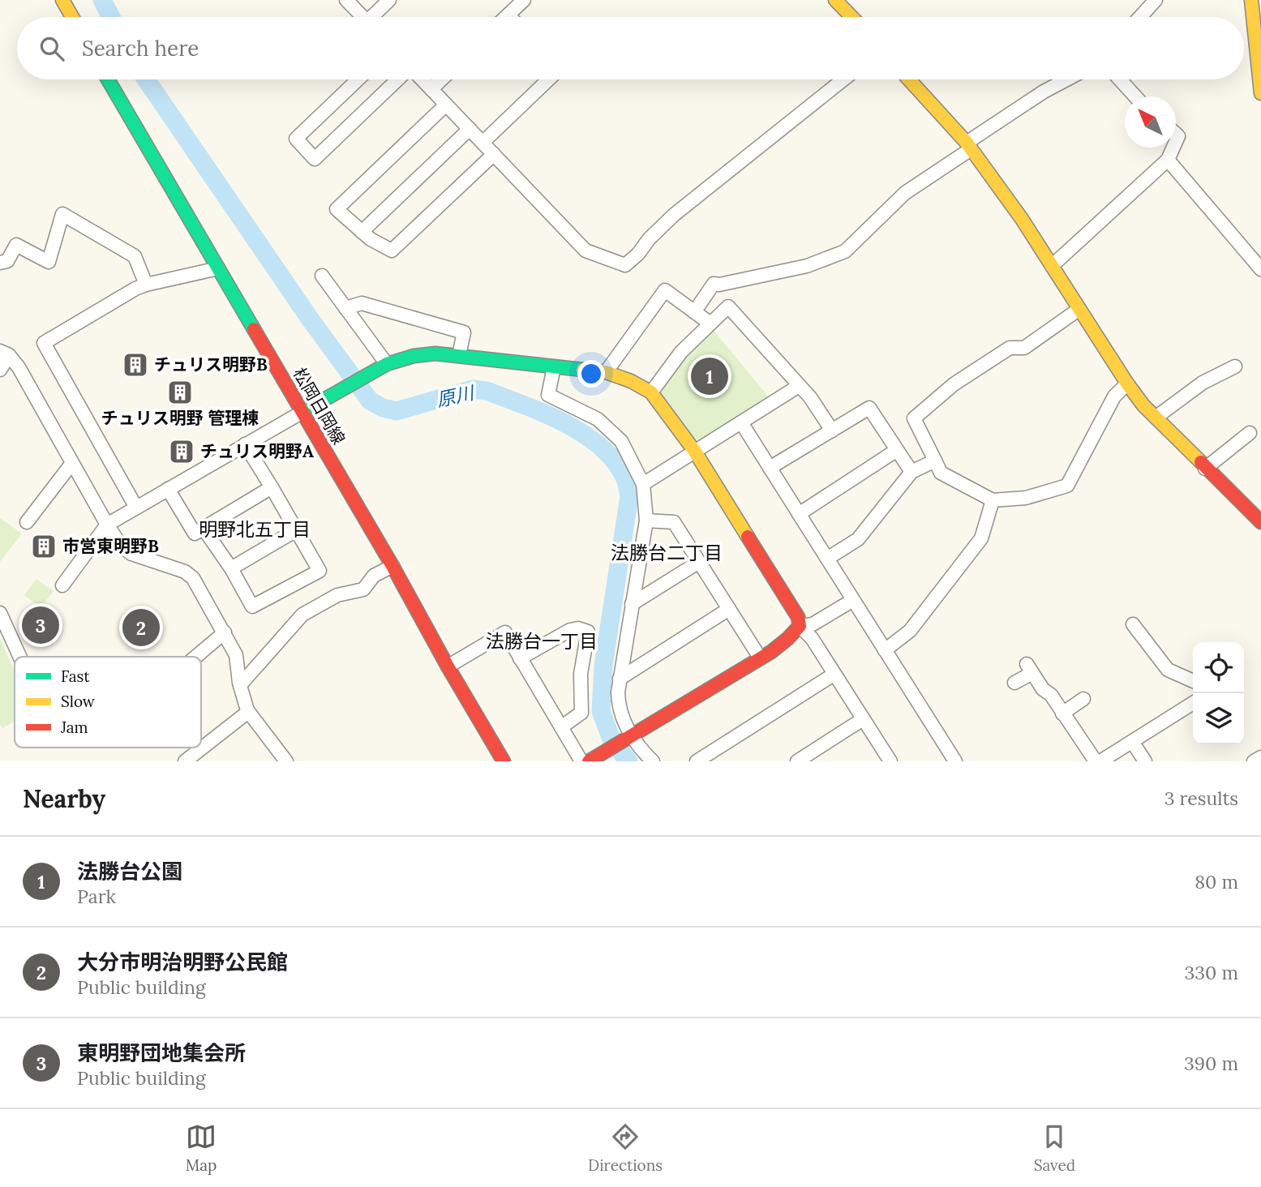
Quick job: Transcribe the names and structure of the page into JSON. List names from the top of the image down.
{
  "streets": {
    "street": ["松岡日岡線"]
  },
  "districts": ["明野北五丁目", "法勝台二丁目", "法勝台一丁目"],
  "water": ["原川"],
  "places": {
    "building": [
      "チュリス明野B",
      "チュリス明野 管理棟",
      "チュリス明野A",
      "市営東明野B"
    ]
  },
  "legend": ["Fast", "Slow", "Jam"],
  "north": "top left",
  "page": {
    "search": "Search here",
    "pins": ["1", "3", "2"],
    "heading": ["Nearby", "3 results"],
    "list": [
      {
        "mark": "1",
        "name": "法勝台公園",
        "note": "Park",
        "value": "80 m"
      },
      {
        "mark": "2",
        "name": "大分市明治明野公民館",
        "note": "Public building",
        "value": "330 m"
      },
      {
        "mark": "3",
        "name": "東明野団地集会所",
        "note": "Public building",
        "value": "390 m"
      }
    ],
    "nav": ["Map", "Directions", "Saved"]
  }
}
